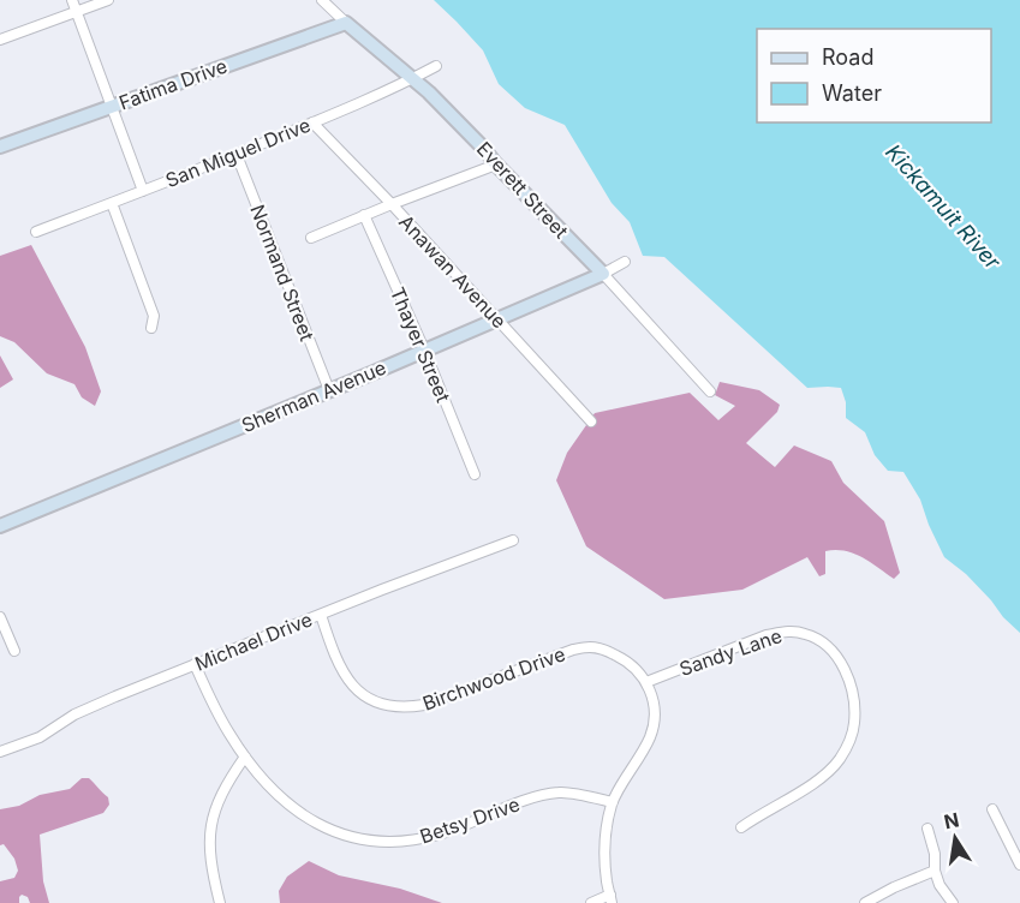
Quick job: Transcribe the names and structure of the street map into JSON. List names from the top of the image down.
{
  "streets": {
    "street": [
      "Fatima Drive",
      "San Miguel Drive",
      "Everett Street",
      "Anawan Avenue",
      "Normand Street",
      "Thayer Street",
      "Sherman Avenue",
      "Michael Drive",
      "Sandy Lane",
      "Birchwood Drive",
      "Betsy Drive"
    ]
  },
  "crossings": [
    ["Fatima Drive", "Everett Street"],
    ["San Miguel Drive", "Everett Street"],
    ["San Miguel Drive", "Anawan Avenue"],
    ["San Miguel Drive", "Normand Street"],
    ["Everett Street", "Sherman Avenue"],
    ["Anawan Avenue", "Sherman Avenue"],
    ["Normand Street", "Sherman Avenue"],
    ["Thayer Street", "Sherman Avenue"],
    ["Michael Drive", "Birchwood Drive"],
    ["Michael Drive", "Betsy Drive"],
    ["Sandy Lane", "Birchwood Drive"]
  ],
  "water": ["Kickamuit River"],
  "legend": ["Road", "Water"],
  "north": "top"
}
